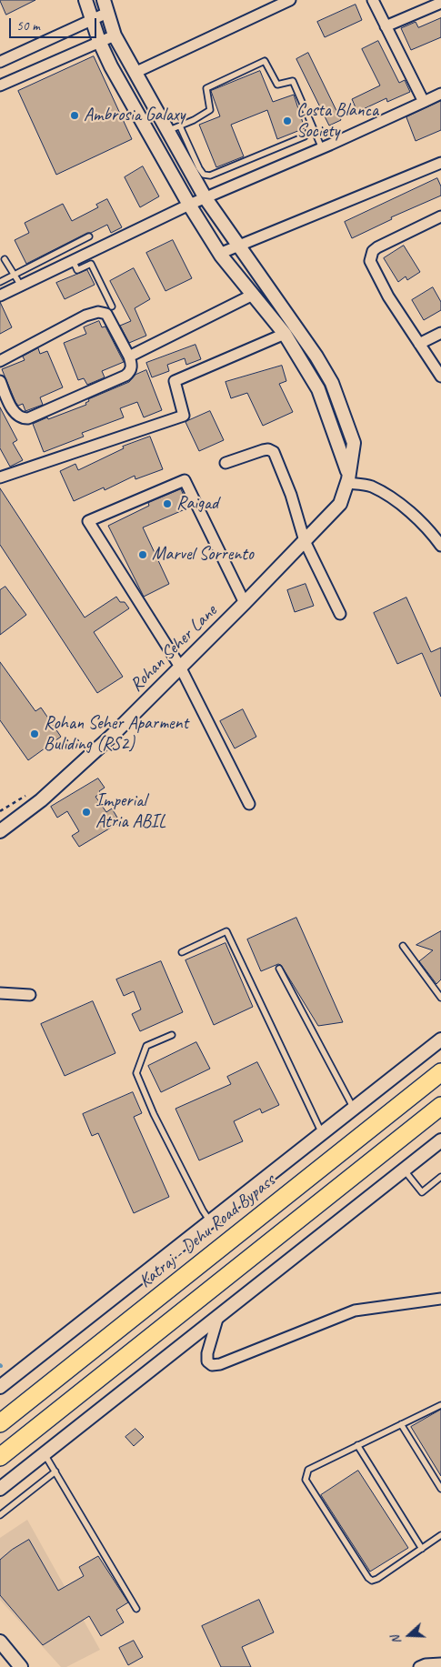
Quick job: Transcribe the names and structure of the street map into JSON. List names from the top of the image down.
{
  "streets": {
    "highway": ["Katraj - Dehu Road Bypass"],
    "street": ["Rohan Seher Lane"]
  },
  "places": [
    "Ambrosia Galaxy",
    "Costa Blanca Society",
    "Raigad",
    "Marvel Sorrento",
    "Rohan Seher Aparment Buliding (RS2)",
    "Imperial Atria ABIL"
  ],
  "scale_bar": "50 m",
  "north": "left"
}
